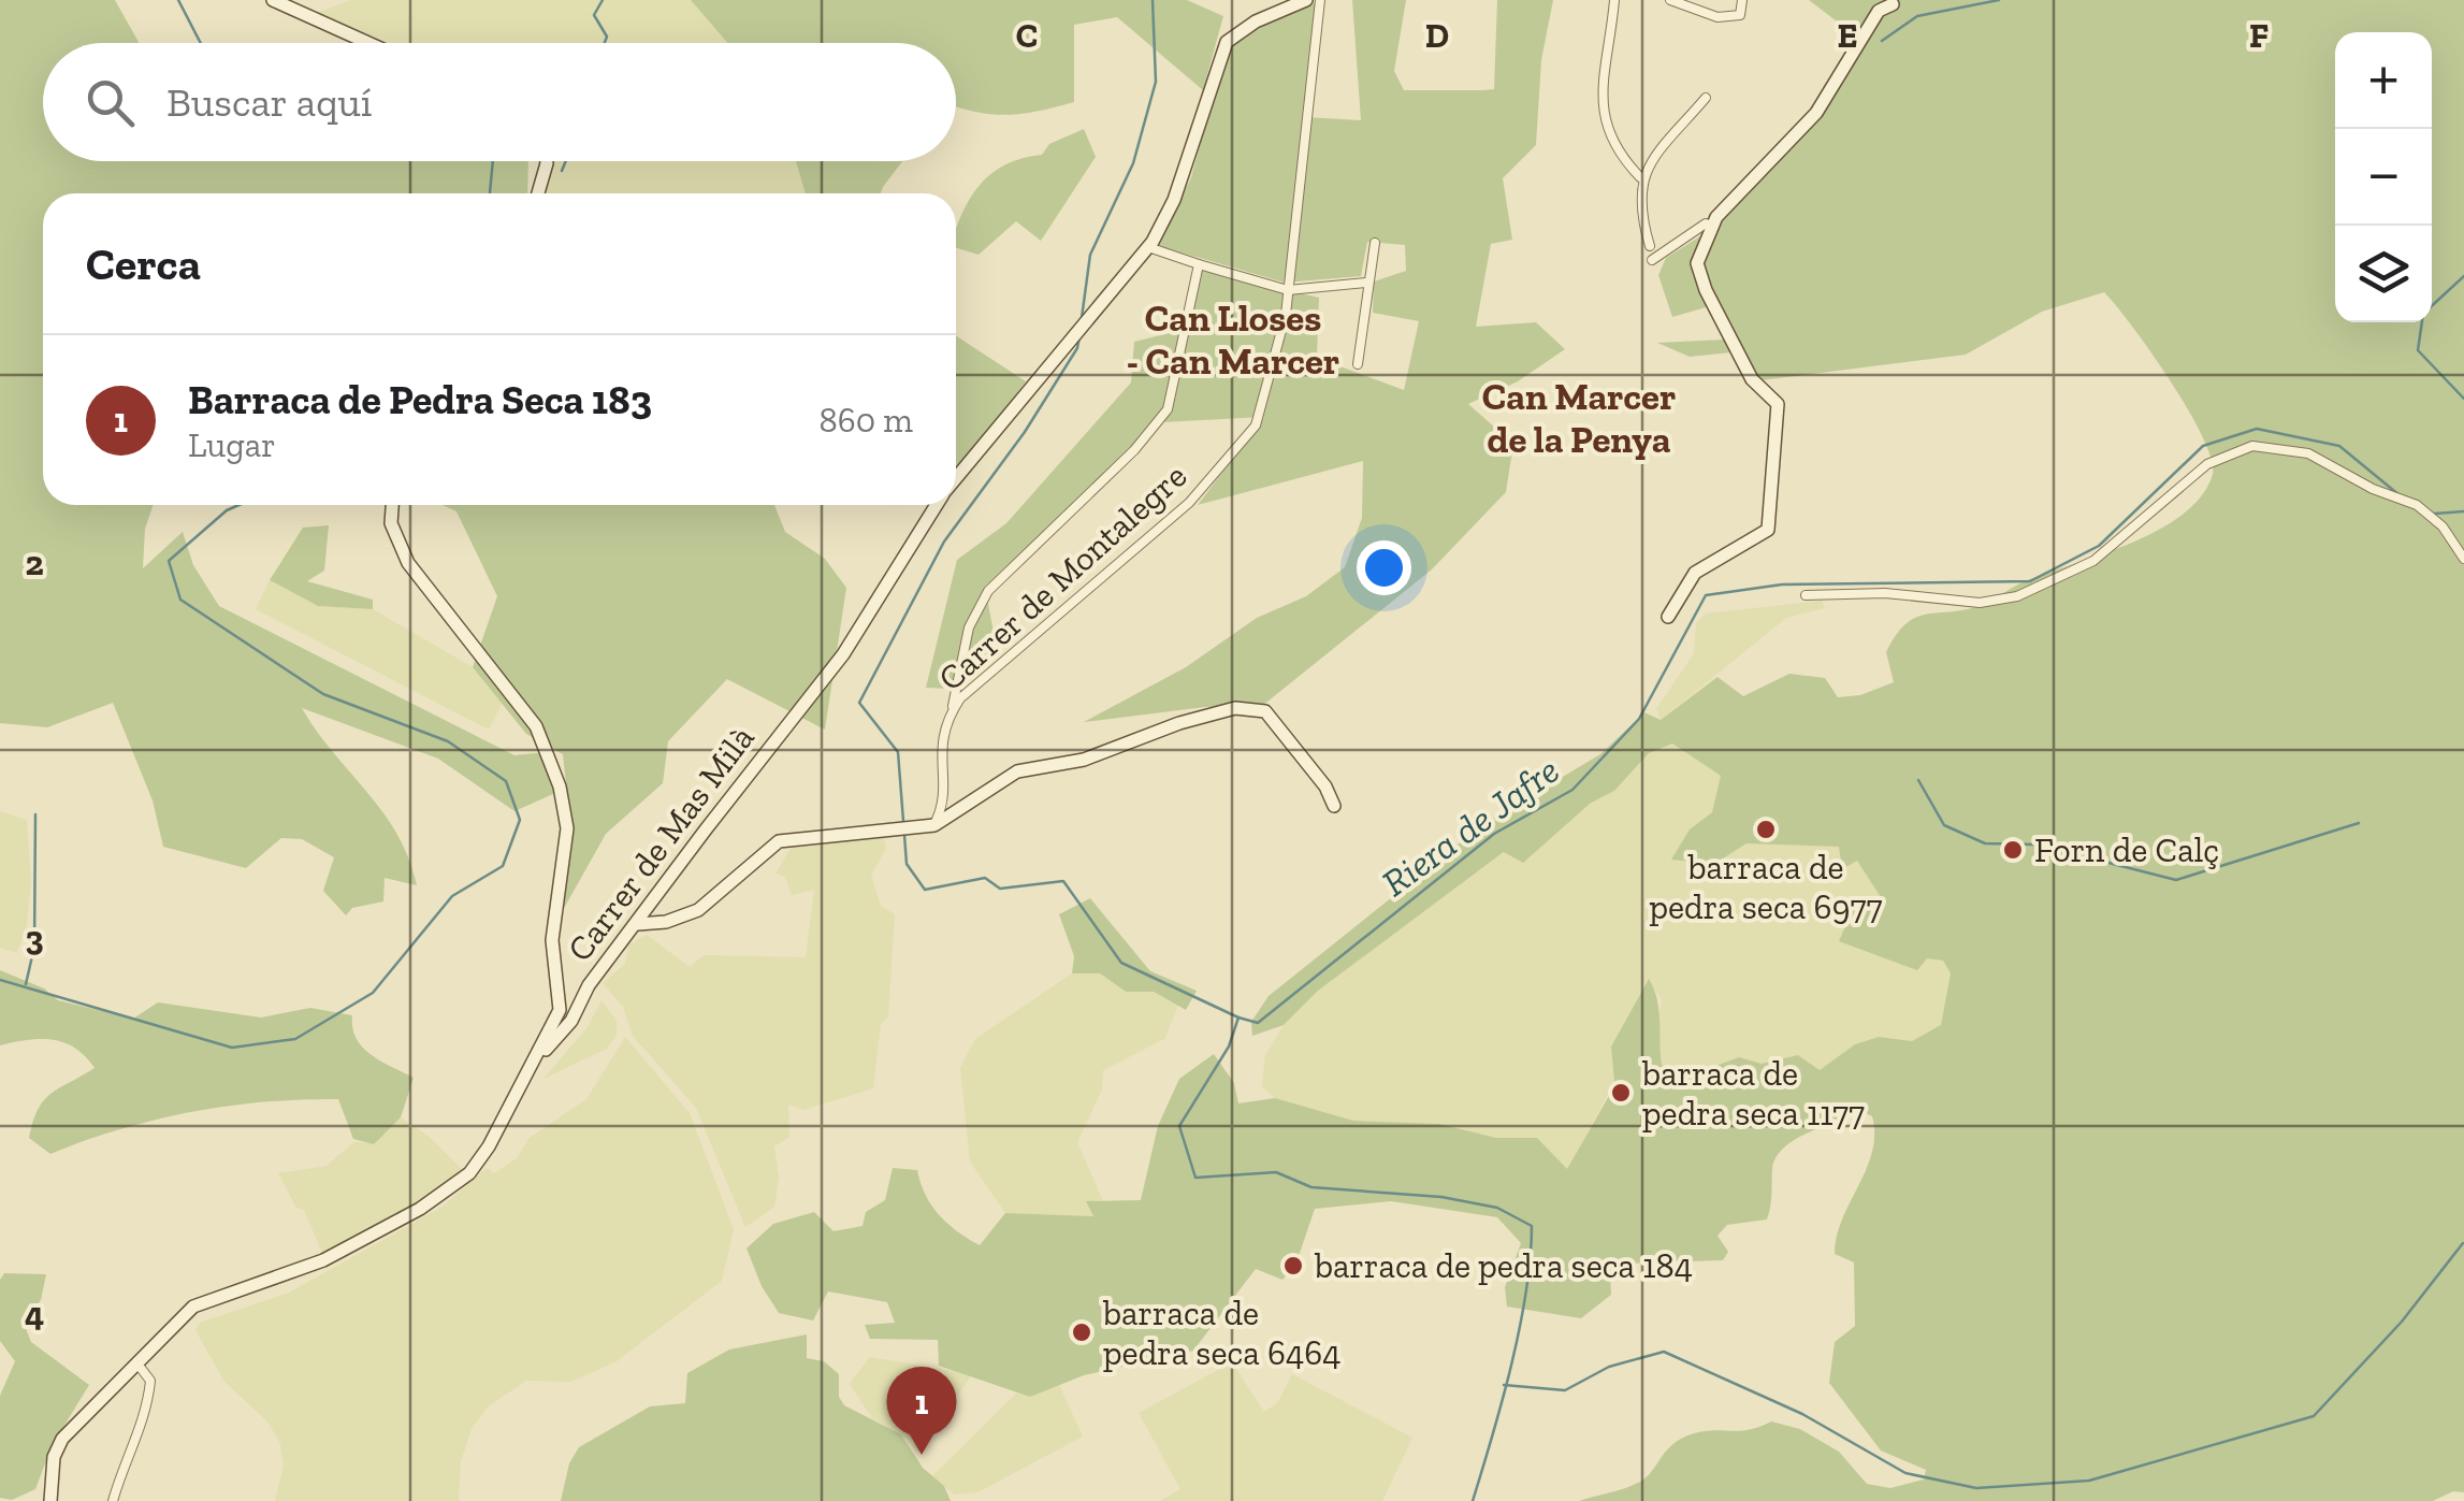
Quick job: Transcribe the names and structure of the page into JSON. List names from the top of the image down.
{
  "streets": {
    "street": ["Carrer de Montalegre", "Carrer de Mas Milà"]
  },
  "districts": ["Can Lloses - Can Marcer", "Can Marcer de la Penya"],
  "water": ["Riera de Jafre"],
  "places": [
    "barraca de pedra seca 6977",
    "Forn de Calç",
    "barraca de pedra seca 1177",
    "barraca de pedra seca 184",
    "barraca de pedra seca 6464"
  ],
  "page": {
    "map_buttons": ["+", "−"],
    "search": "Buscar aquí",
    "heading": "Cerca",
    "list": [
      {
        "mark": "1",
        "name": "Barraca de Pedra Seca 183",
        "note": "Lugar",
        "value": "860 m"
      }
    ],
    "pins": "1"
  },
  "grid": {
    "columns": [
      "C",
      "D",
      "E",
      "F"
    ],
    "rows": ["2", "3", "4"]
  }
}
